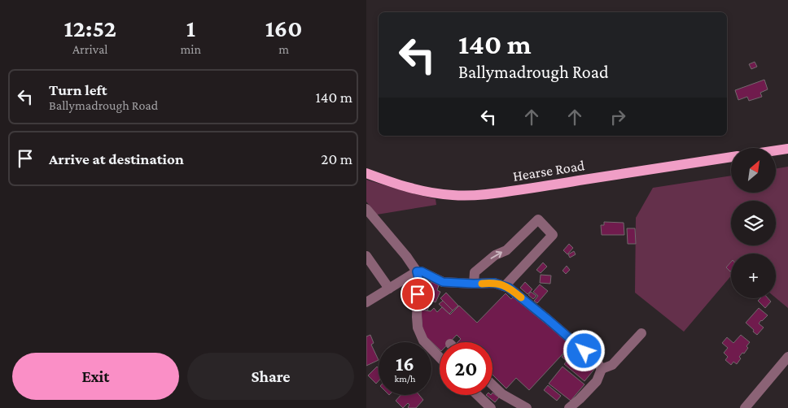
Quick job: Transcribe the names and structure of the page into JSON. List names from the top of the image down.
{
  "streets": {
    "main road": ["Hearse Road"]
  },
  "north": "top right",
  "page": {
    "eta": [
      "12:52",
      "Arrival",
      "1",
      "min",
      "160",
      "m"
    ],
    "turn": ["140 m", "Ballymadrough Road"],
    "list": [
      {
        "name": "Turn left",
        "note": "Ballymadrough Road",
        "value": "140 m"
      },
      {
        "name": "Arrive at destination",
        "value": "20 m"
      }
    ],
    "map_buttons": "+",
    "speed": "16 km/h",
    "limit": "20",
    "buttons": ["Exit", "Share"]
  }
}
